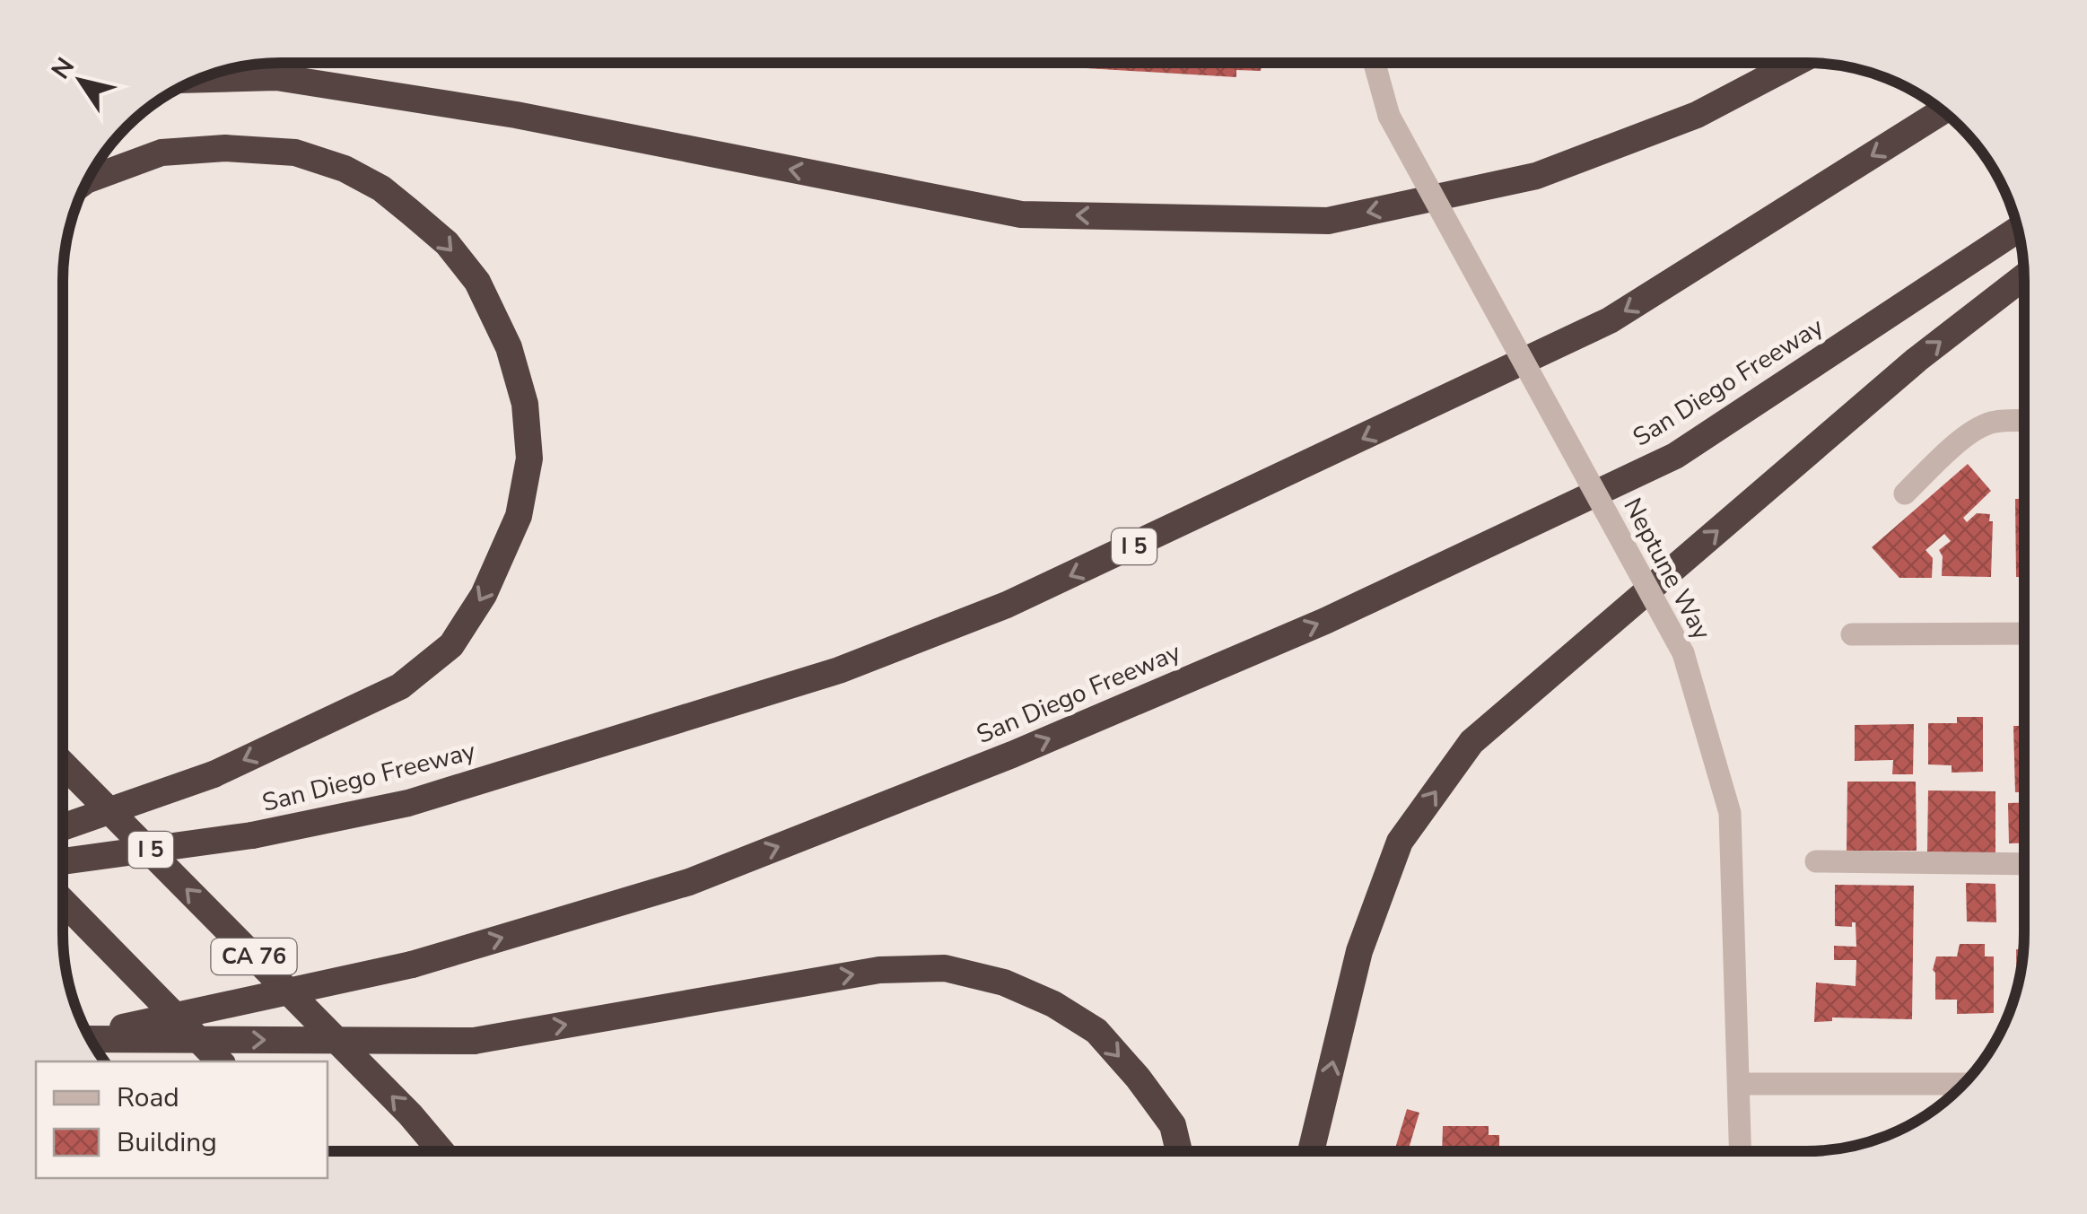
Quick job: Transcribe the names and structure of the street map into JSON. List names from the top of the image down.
{
  "streets": {
    "highway": ["San Diego Freeway", "I 5", "CA 76"],
    "street": ["Neptune Way"]
  },
  "legend": ["Road", "Building"],
  "north": "top left"
}
